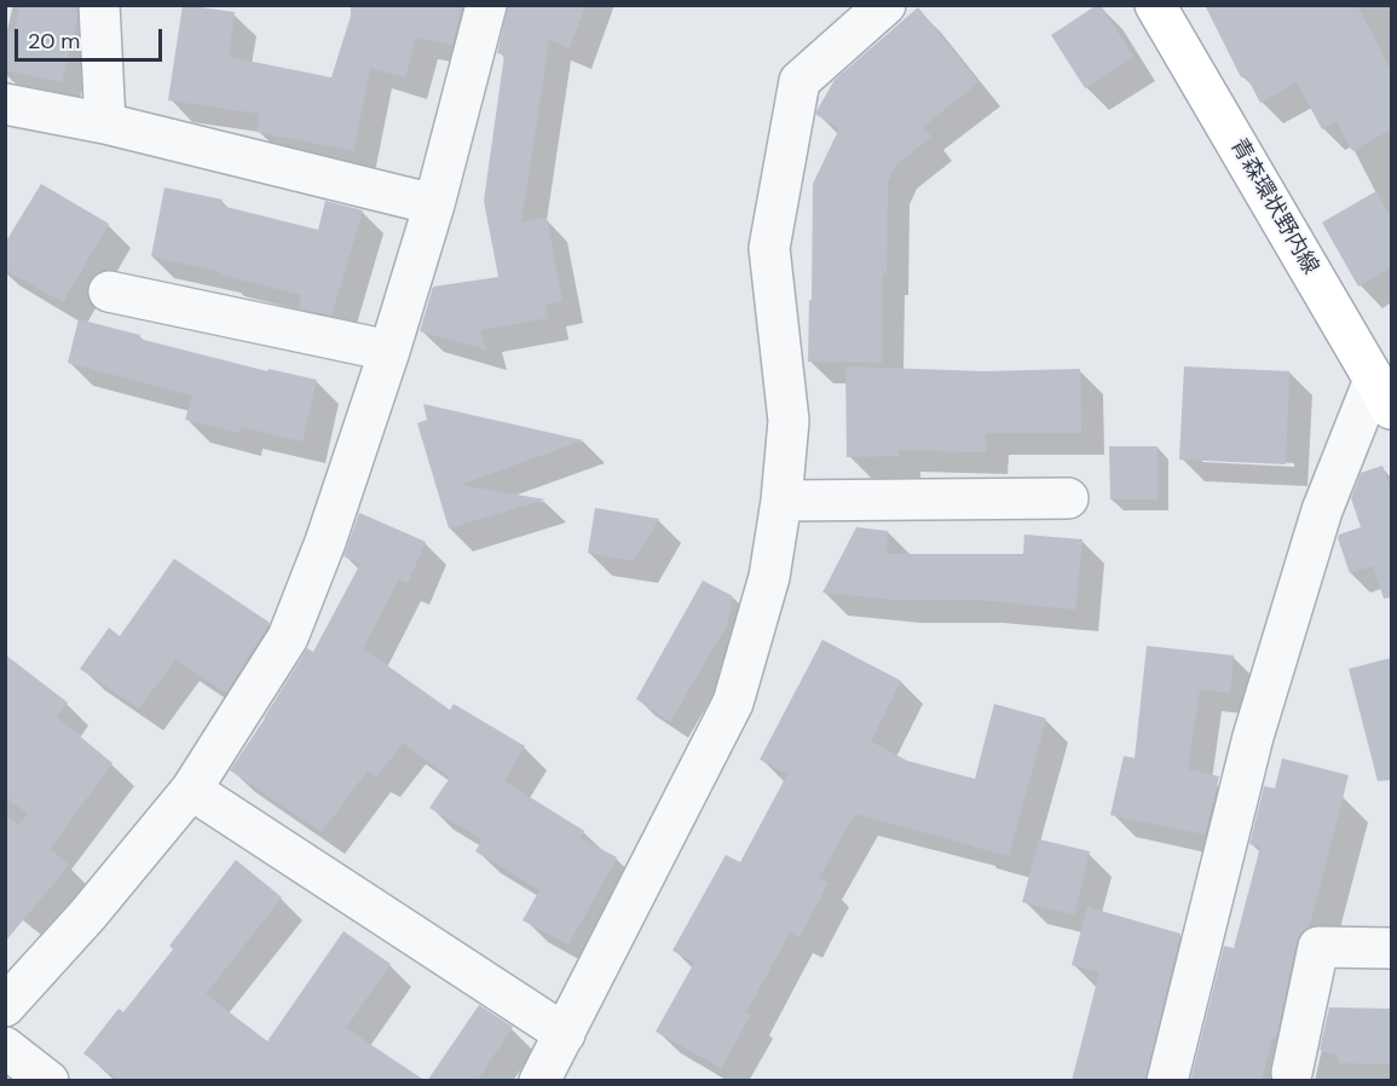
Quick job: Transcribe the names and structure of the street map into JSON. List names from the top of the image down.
{
  "streets": {
    "main road": ["青森環状野内線"]
  },
  "scale_bar": "20 m"
}
